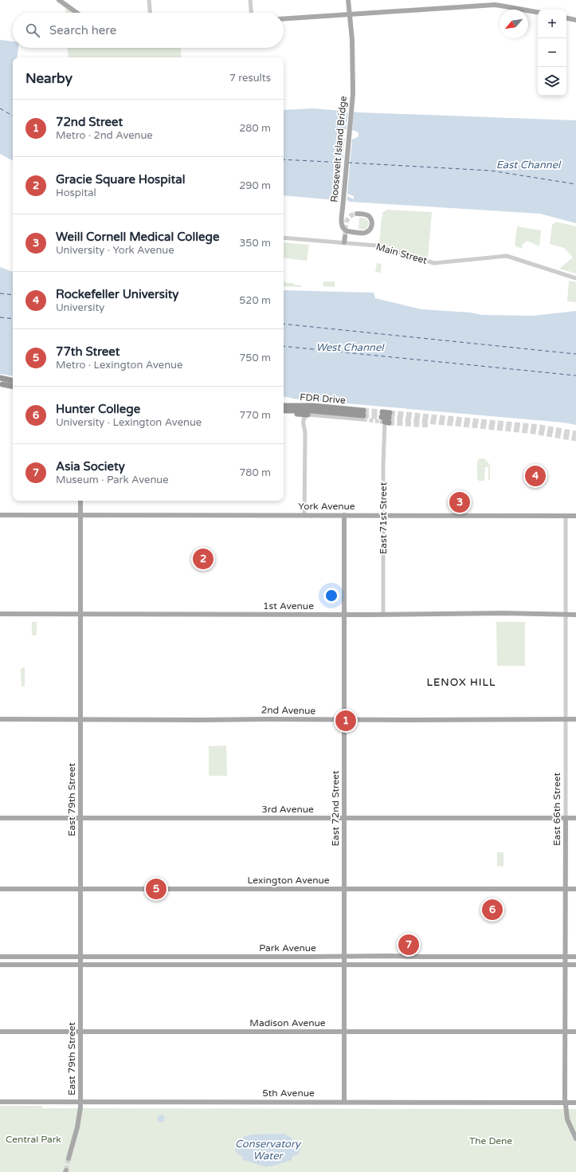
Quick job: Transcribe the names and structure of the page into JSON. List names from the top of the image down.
{
  "streets": {
    "highway": ["FDR Drive"],
    "main road": [
      "Roosevelt Island Bridge",
      "York Avenue",
      "1st Avenue",
      "2nd Avenue",
      "East 79th Street",
      "East 72nd Street",
      "3rd Avenue",
      "East 66th Street",
      "Lexington Avenue",
      "Park Avenue",
      "Madison Avenue",
      "5th Avenue"
    ],
    "street": ["Main Street", "East 71st Street"]
  },
  "crossings": [
    ["York Avenue", "East 71st Street"],
    ["York Avenue", "East 79th Street"],
    ["York Avenue", "East 72nd Street"],
    ["York Avenue", "East 66th Street"],
    ["East 71st Street", "1st Avenue"],
    ["1st Avenue", "East 79th Street"],
    ["1st Avenue", "East 72nd Street"],
    ["1st Avenue", "East 66th Street"],
    ["2nd Avenue", "East 79th Street"],
    ["2nd Avenue", "East 72nd Street"],
    ["2nd Avenue", "East 66th Street"],
    ["East 79th Street", "3rd Avenue"],
    ["East 79th Street", "Lexington Avenue"],
    ["East 79th Street", "Park Avenue"],
    ["East 79th Street", "Madison Avenue"],
    ["East 79th Street", "5th Avenue"],
    ["East 72nd Street", "3rd Avenue"],
    ["East 72nd Street", "Lexington Avenue"],
    ["East 72nd Street", "Park Avenue"],
    ["East 72nd Street", "Madison Avenue"],
    ["East 72nd Street", "5th Avenue"],
    ["3rd Avenue", "East 66th Street"],
    ["East 66th Street", "Lexington Avenue"],
    ["East 66th Street", "Park Avenue"],
    ["East 66th Street", "Madison Avenue"],
    ["East 66th Street", "5th Avenue"]
  ],
  "districts": ["LENOX HILL"],
  "water": ["East Channel", "West Channel", "Conservatory Water"],
  "parks": ["Central Park", "The Dene"],
  "north": "bottom left",
  "page": {
    "map_buttons": ["+", "−"],
    "search": "Search here",
    "heading": ["Nearby", "7 results"],
    "list": [
      {
        "mark": "1",
        "name": "72nd Street",
        "note": "Metro · 2nd Avenue",
        "value": "280 m"
      },
      {
        "mark": "2",
        "name": "Gracie Square Hospital",
        "note": "Hospital",
        "value": "290 m"
      },
      {
        "mark": "3",
        "name": "Weill Cornell Medical College",
        "note": "University · York Avenue",
        "value": "350 m"
      },
      {
        "mark": "4",
        "name": "Rockefeller University",
        "note": "University",
        "value": "520 m"
      },
      {
        "mark": "5",
        "name": "77th Street",
        "note": "Metro · Lexington Avenue",
        "value": "750 m"
      },
      {
        "mark": "6",
        "name": "Hunter College",
        "note": "University · Lexington Avenue",
        "value": "770 m"
      },
      {
        "mark": "7",
        "name": "Asia Society",
        "note": "Museum · Park Avenue",
        "value": "780 m"
      }
    ],
    "pins": [
      "4",
      "3",
      "2",
      "1",
      "5",
      "6",
      "7"
    ]
  }
}
